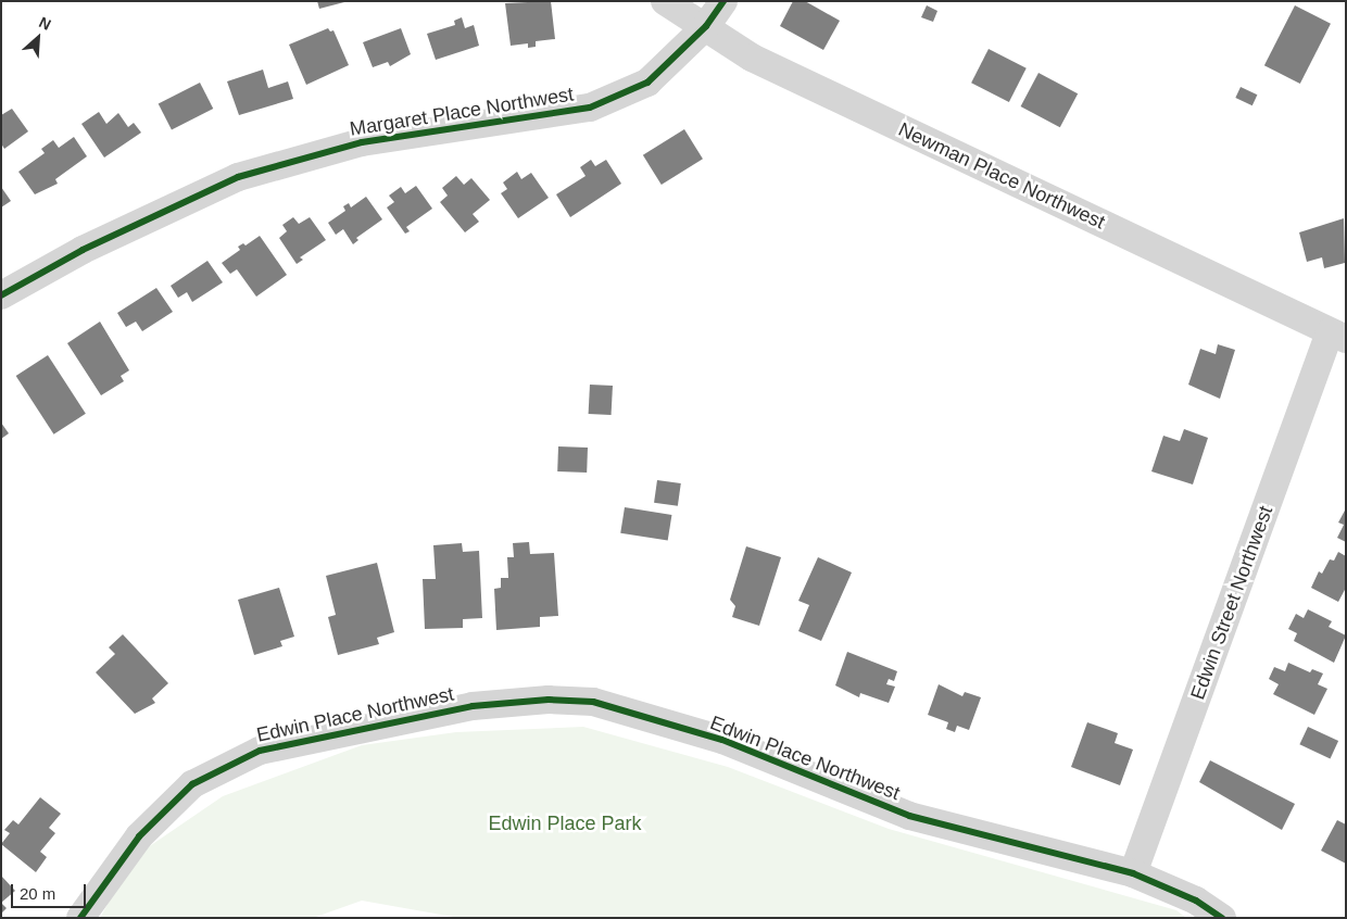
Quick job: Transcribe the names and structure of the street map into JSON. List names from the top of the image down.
{
  "streets": {
    "street": [
      "Margaret Place Northwest",
      "Newman Place Northwest",
      "Edwin Street Northwest",
      "Edwin Place Northwest"
    ]
  },
  "crossings": [
    ["Margaret Place Northwest", "Newman Place Northwest"],
    ["Newman Place Northwest", "Edwin Street Northwest"],
    ["Edwin Street Northwest", "Edwin Place Northwest"]
  ],
  "parks": ["Edwin Place Park"],
  "scale_bar": "20 m",
  "north": "top right"
}
